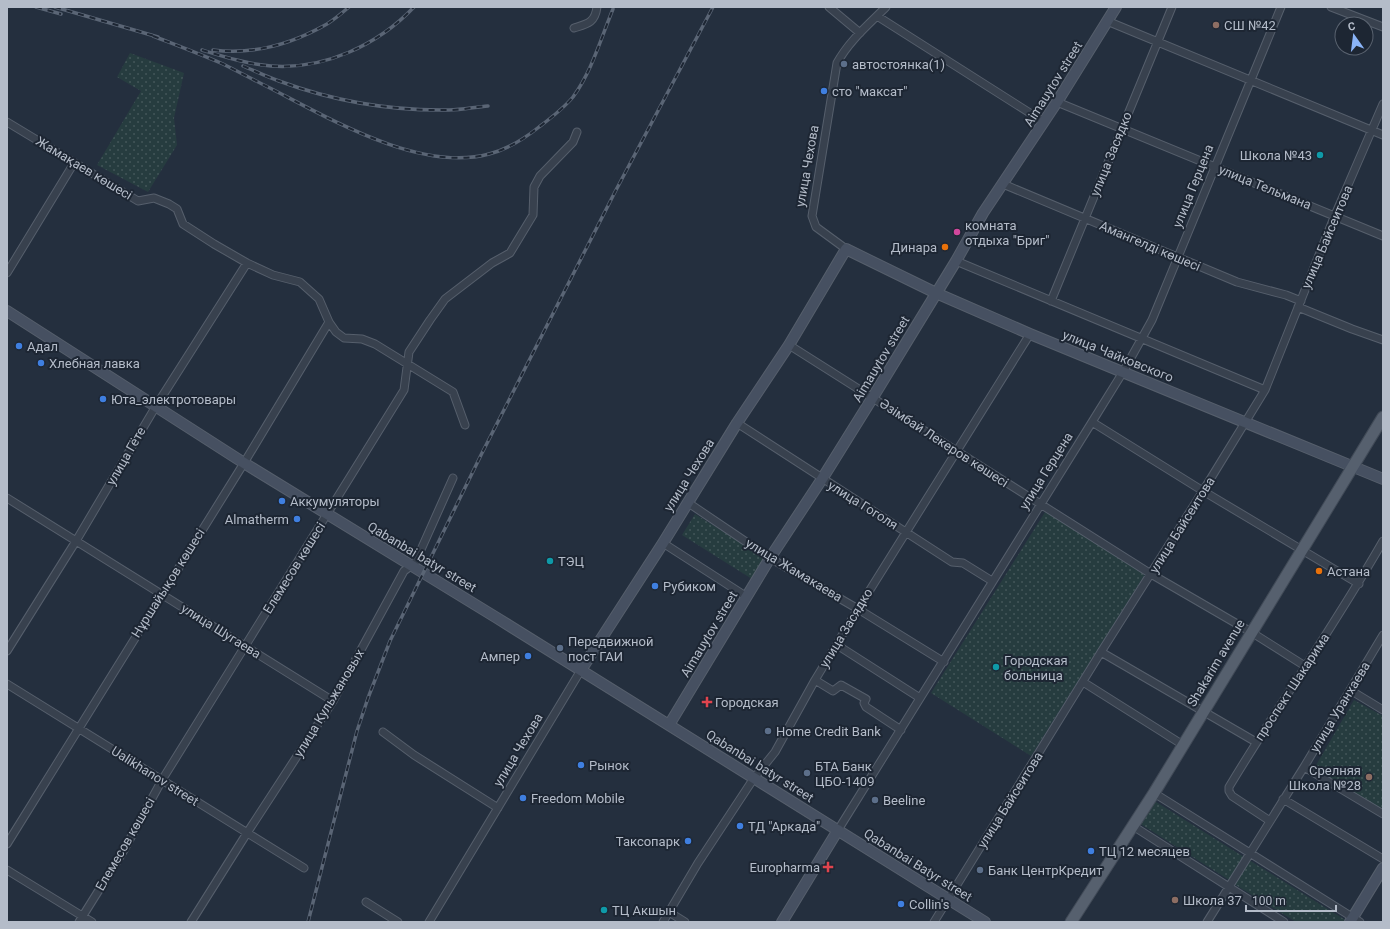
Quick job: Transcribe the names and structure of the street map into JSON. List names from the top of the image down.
{
  "streets": {
    "main road": ["Shakarim avenue"],
    "street": [
      "Aimauytov street",
      "улица Засядко",
      "улица Чехова",
      "Жамақаев көшесі",
      "улица Герцена",
      "улица Тельмана",
      "улица Байсеитова",
      "Амангелді көшесі",
      "улица Чайковского",
      "Әзімбай Лекеров көшесі",
      "улица Гёте",
      "улица Гоголя",
      "Qabanbai batyr street",
      "Елемесов көшесі",
      "улица Жамакаева",
      "Нұршайықов көшесі",
      "улица Шугаева",
      "проспект Шакарима",
      "улица Кульжановых",
      "улица Уранхаева",
      "Ualikhanov street",
      "Qabanbai Batyr street"
    ]
  },
  "crossings": [
    ["Aimauytov street", "улица Тельмана"],
    ["Aimauytov street", "Амангелді көшесі"],
    ["Aimauytov street", "улица Чайковского"],
    ["Aimauytov street", "Әзімбай Лекеров көшесі"],
    ["Aimauytov street", "улица Гоголя"],
    ["Aimauytov street", "Qabanbai batyr street"],
    ["Aimauytov street", "улица Жамакаева"],
    ["улица Засядко", "улица Тельмана"],
    ["улица Засядко", "Амангелді көшесі"],
    ["улица Засядко", "улица Чайковского"],
    ["улица Засядко", "Әзімбай Лекеров көшесі"],
    ["улица Засядко", "улица Гоголя"],
    ["улица Засядко", "Qabanbai batyr street"],
    ["улица Засядко", "улица Жамакаева"],
    ["улица Чехова", "улица Чайковского"],
    ["улица Чехова", "Әзімбай Лекеров көшесі"],
    ["улица Чехова", "улица Гоголя"],
    ["улица Чехова", "Qabanbai batyr street"],
    ["улица Чехова", "улица Жамакаева"],
    ["Жамақаев көшесі", "улица Гёте"],
    ["Жамақаев көшесі", "Елемесов көшесі"],
    ["Жамақаев көшесі", "Нұршайықов көшесі"],
    ["улица Герцена", "улица Тельмана"],
    ["улица Герцена", "Амангелді көшесі"],
    ["улица Герцена", "улица Чайковского"],
    ["улица Герцена", "Әзімбай Лекеров көшесі"],
    ["улица Герцена", "улица Гоголя"],
    ["улица Герцена", "Qabanbai batyr street"],
    ["улица Герцена", "улица Жамакаева"],
    ["улица Герцена", "Qabanbai Batyr street"],
    ["улица Тельмана", "улица Байсеитова"],
    ["улица Байсеитова", "Амангелді көшесі"],
    ["улица Байсеитова", "улица Чайковского"],
    ["улица Байсеитова", "Әзімбай Лекеров көшесі"],
    ["улица Байсеитова", "Qabanbai Batyr street"],
    ["улица Чайковского", "Shakarim avenue"],
    ["Әзімбай Лекеров көшесі", "Shakarim avenue"],
    ["Әзімбай Лекеров көшесі", "проспект Шакарима"],
    ["улица Гёте", "Qabanbai batyr street"],
    ["улица Гёте", "улица Шугаева"],
    ["Qabanbai batyr street", "Елемесов көшесі"],
    ["Qabanbai batyr street", "Нұршайықов көшесі"],
    ["Qabanbai batyr street", "улица Кульжановых"],
    ["Qabanbai batyr street", "Qabanbai Batyr street"],
    ["Елемесов көшесі", "улица Шугаева"],
    ["Елемесов көшесі", "Ualikhanov street"],
    ["Нұршайықов көшесі", "улица Шугаева"],
    ["Нұршайықов көшесі", "Ualikhanov street"],
    ["улица Шугаева", "улица Кульжановых"],
    ["проспект Шакарима", "улица Уранхаева"],
    ["улица Кульжановых", "Ualikhanov street"]
  ],
  "places": {
    "other": [
      "СШ №42",
      "автостоянка(1)",
      "сто \"максат\"",
      "Школа №43",
      "комната отдыха \"Бриг\"",
      "Динара",
      "Адал",
      "Хлебная лавка",
      "Юта_электротовары",
      "Аккумуляторы",
      "Almatherm",
      "ТЭЦ",
      "Астана",
      "Рубиком",
      "Передвижной пост ГАИ",
      "Ампер",
      "Городская больница",
      "Home Credit Bank",
      "Рынок",
      "БТА Банк ЦБО-1409",
      "Срелняя Школа №28",
      "Freedom Mobile",
      "Beeline",
      "ТД \"Аркада\"",
      "Таксопарк",
      "ТЦ 12 месяцев",
      "Банк ЦентрКредит",
      "Школа 37",
      "Collin's",
      "ТЦ Акшын"
    ],
    "health": ["Городская", "Europharma"]
  },
  "scale_bar": "100 m",
  "north": "top"
}
